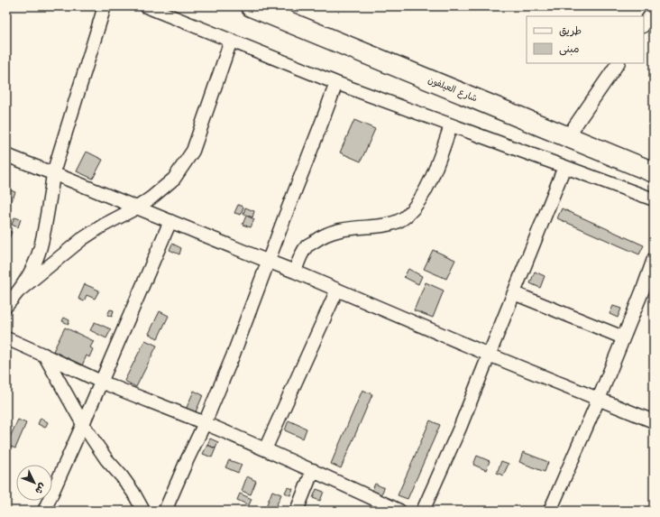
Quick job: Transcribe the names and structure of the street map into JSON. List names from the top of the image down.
{
  "streets": {
    "highway": ["شارع العيلفون"]
  },
  "legend": ["طريق", "مبنى"],
  "north": "bottom right"
}
